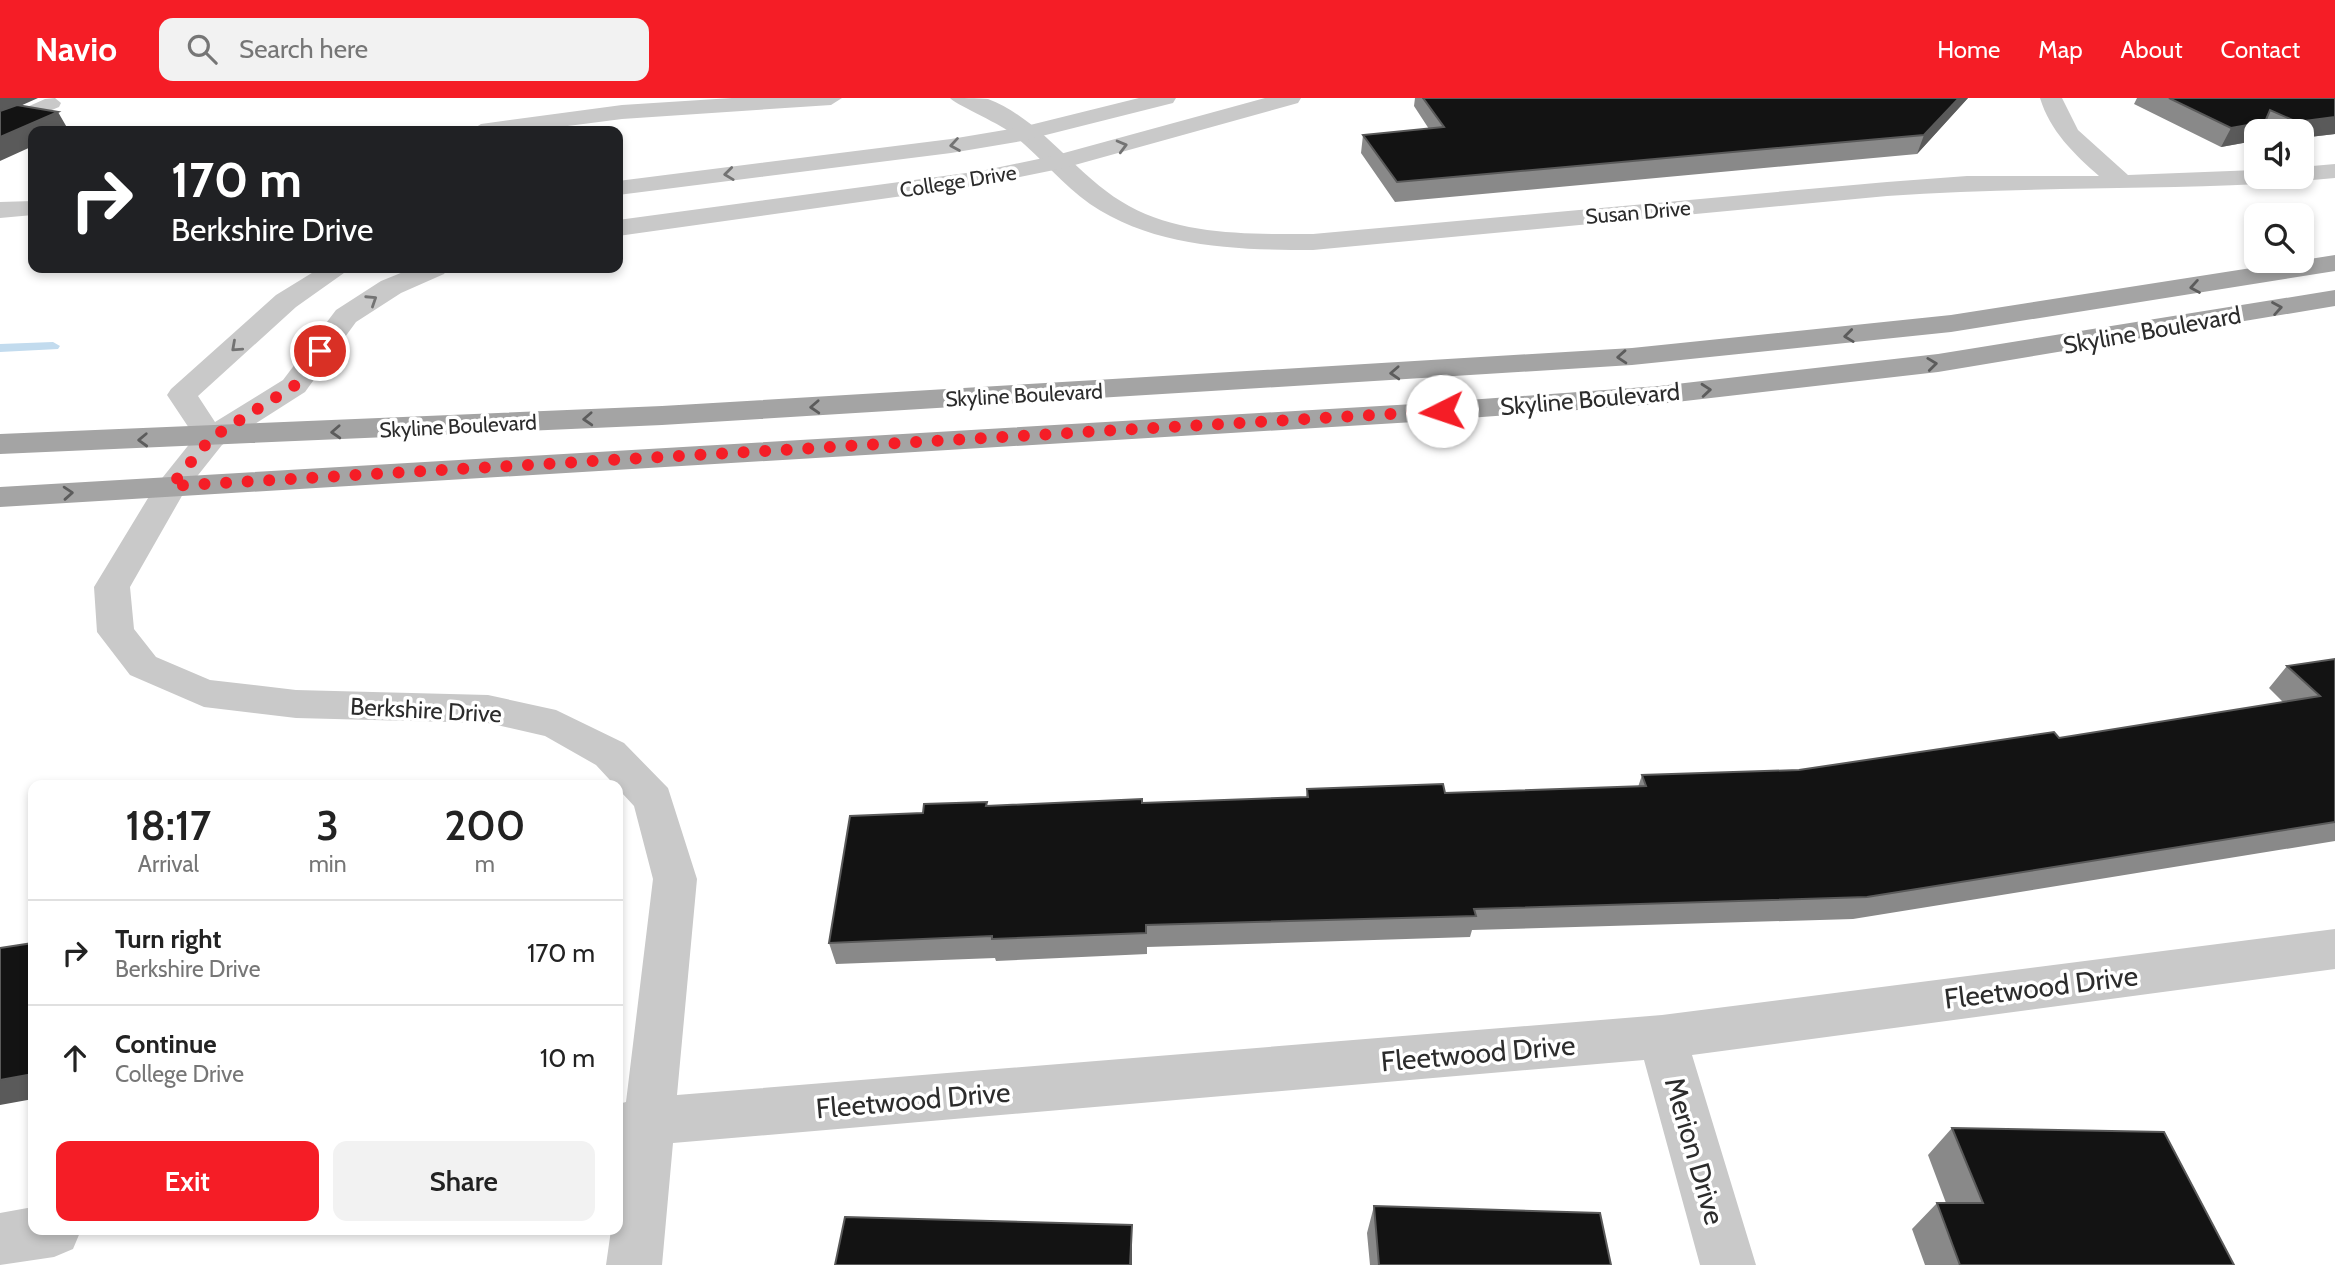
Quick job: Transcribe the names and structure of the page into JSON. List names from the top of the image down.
{
  "streets": {
    "main road": ["Skyline Boulevard"],
    "street": [
      "College Drive",
      "Susan Drive",
      "Berkshire Drive",
      "Fleetwood Drive",
      "Merion Drive"
    ]
  },
  "crossings": [
    ["College Drive", "Susan Drive"],
    ["Skyline Boulevard", "Berkshire Drive"],
    ["Berkshire Drive", "Fleetwood Drive"],
    ["Fleetwood Drive", "Merion Drive"]
  ],
  "page": {
    "header": "Navio",
    "search": "Search here",
    "nav": [
      "Home",
      "Map",
      "About",
      "Contact"
    ],
    "turn": ["170 m", "Berkshire Drive"],
    "eta": [
      "18:17",
      "Arrival",
      "3",
      "min",
      "200",
      "m"
    ],
    "list": [
      {
        "name": "Turn right",
        "note": "Berkshire Drive",
        "value": "170 m"
      },
      {
        "name": "Continue",
        "note": "College Drive",
        "value": "10 m"
      }
    ],
    "buttons": ["Exit", "Share"]
  }
}
